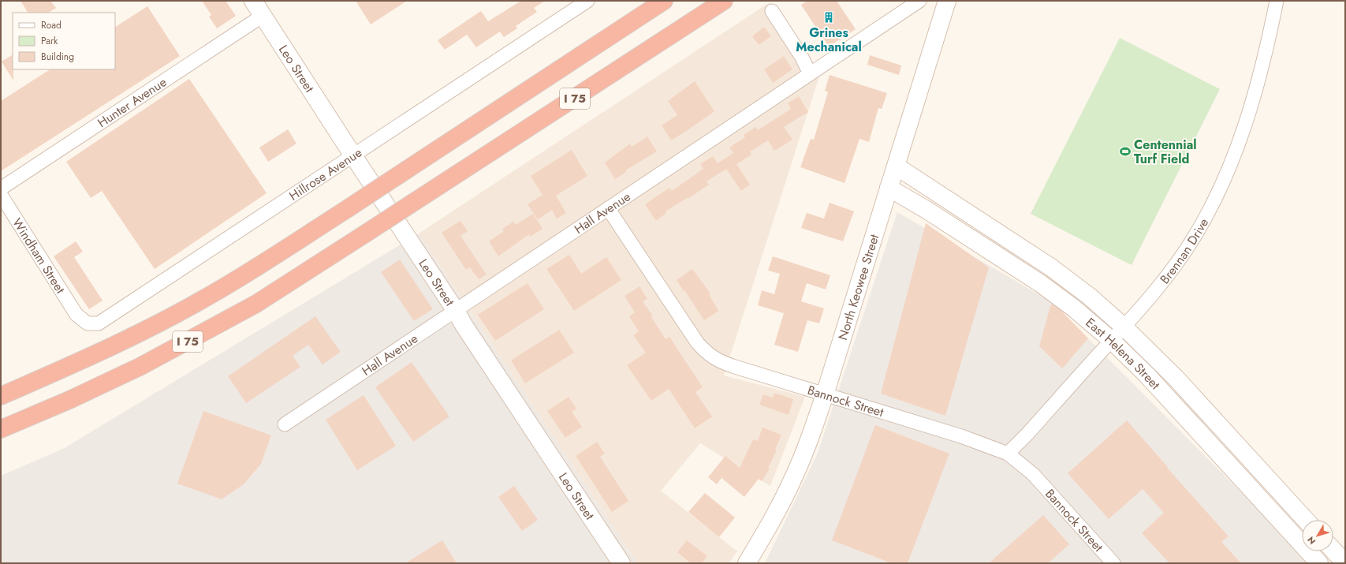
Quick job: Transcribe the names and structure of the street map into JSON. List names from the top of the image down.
{
  "streets": {
    "highway": ["I 75"],
    "street": [
      "Leo Street",
      "Hunter Avenue",
      "Hillrose Avenue",
      "Hall Avenue",
      "Brennan Drive",
      "Windham Street",
      "North Keowee Street",
      "East Helena Street",
      "Bannock Street"
    ]
  },
  "crossings": [
    ["Leo Street", "Hunter Avenue"],
    ["Leo Street", "Hillrose Avenue"],
    ["Leo Street", "Hall Avenue"],
    ["Hillrose Avenue", "Windham Street"],
    ["Hall Avenue", "Bannock Street"],
    ["Brennan Drive", "East Helena Street"],
    ["Brennan Drive", "Bannock Street"],
    ["North Keowee Street", "East Helena Street"],
    ["North Keowee Street", "Bannock Street"]
  ],
  "places": {
    "building": ["Grines Mechanical"],
    "sports": ["Centennial Turf Field"]
  },
  "legend": ["Road", "Park", "Building"],
  "north": "bottom left"
}
